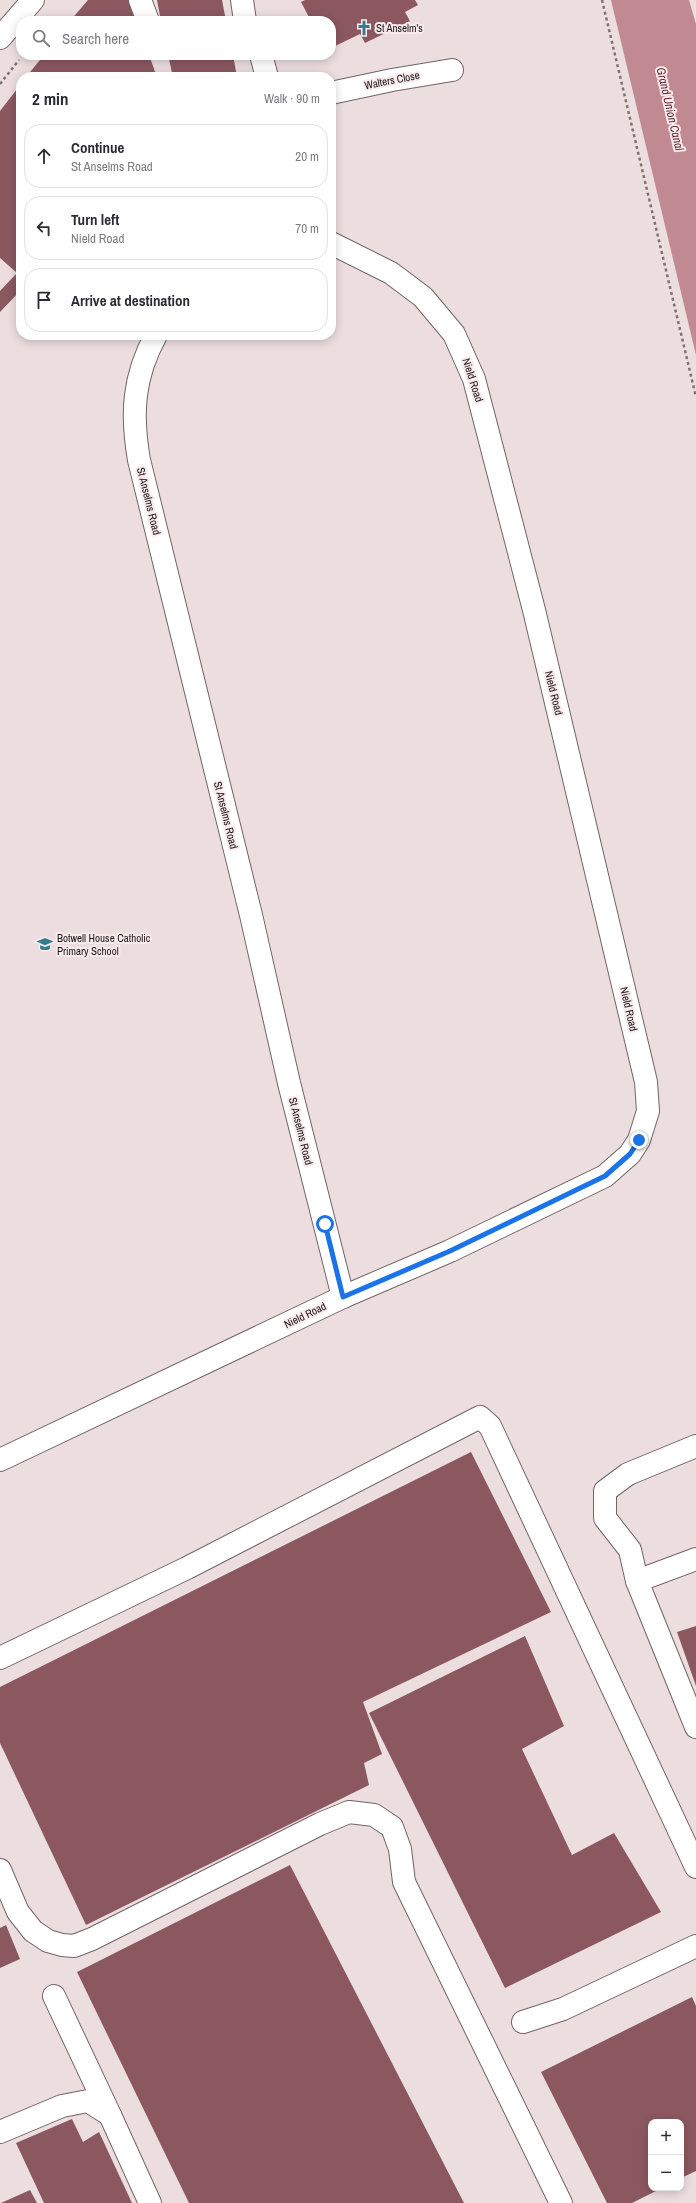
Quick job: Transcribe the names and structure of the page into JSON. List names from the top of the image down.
{
  "streets": {
    "street": ["Walters Close", "Nield Road", "St Anselms Road"]
  },
  "crossings": [
    ["Nield Road", "St Anselms Road"]
  ],
  "water": ["Grand Union Canal"],
  "places": {
    "church": ["St Anselm's"],
    "school or university": ["Botwell House Catholic Primary School"]
  },
  "page": {
    "search": "Search here",
    "heading": ["2 min", "Walk · 90 m"],
    "list": [
      ["Continue", "St Anselms Road", "20 m"],
      ["Turn left", "Nield Road", "70 m"],
      "Arrive at destination"
    ],
    "map_buttons": ["+", "−"]
  }
}
